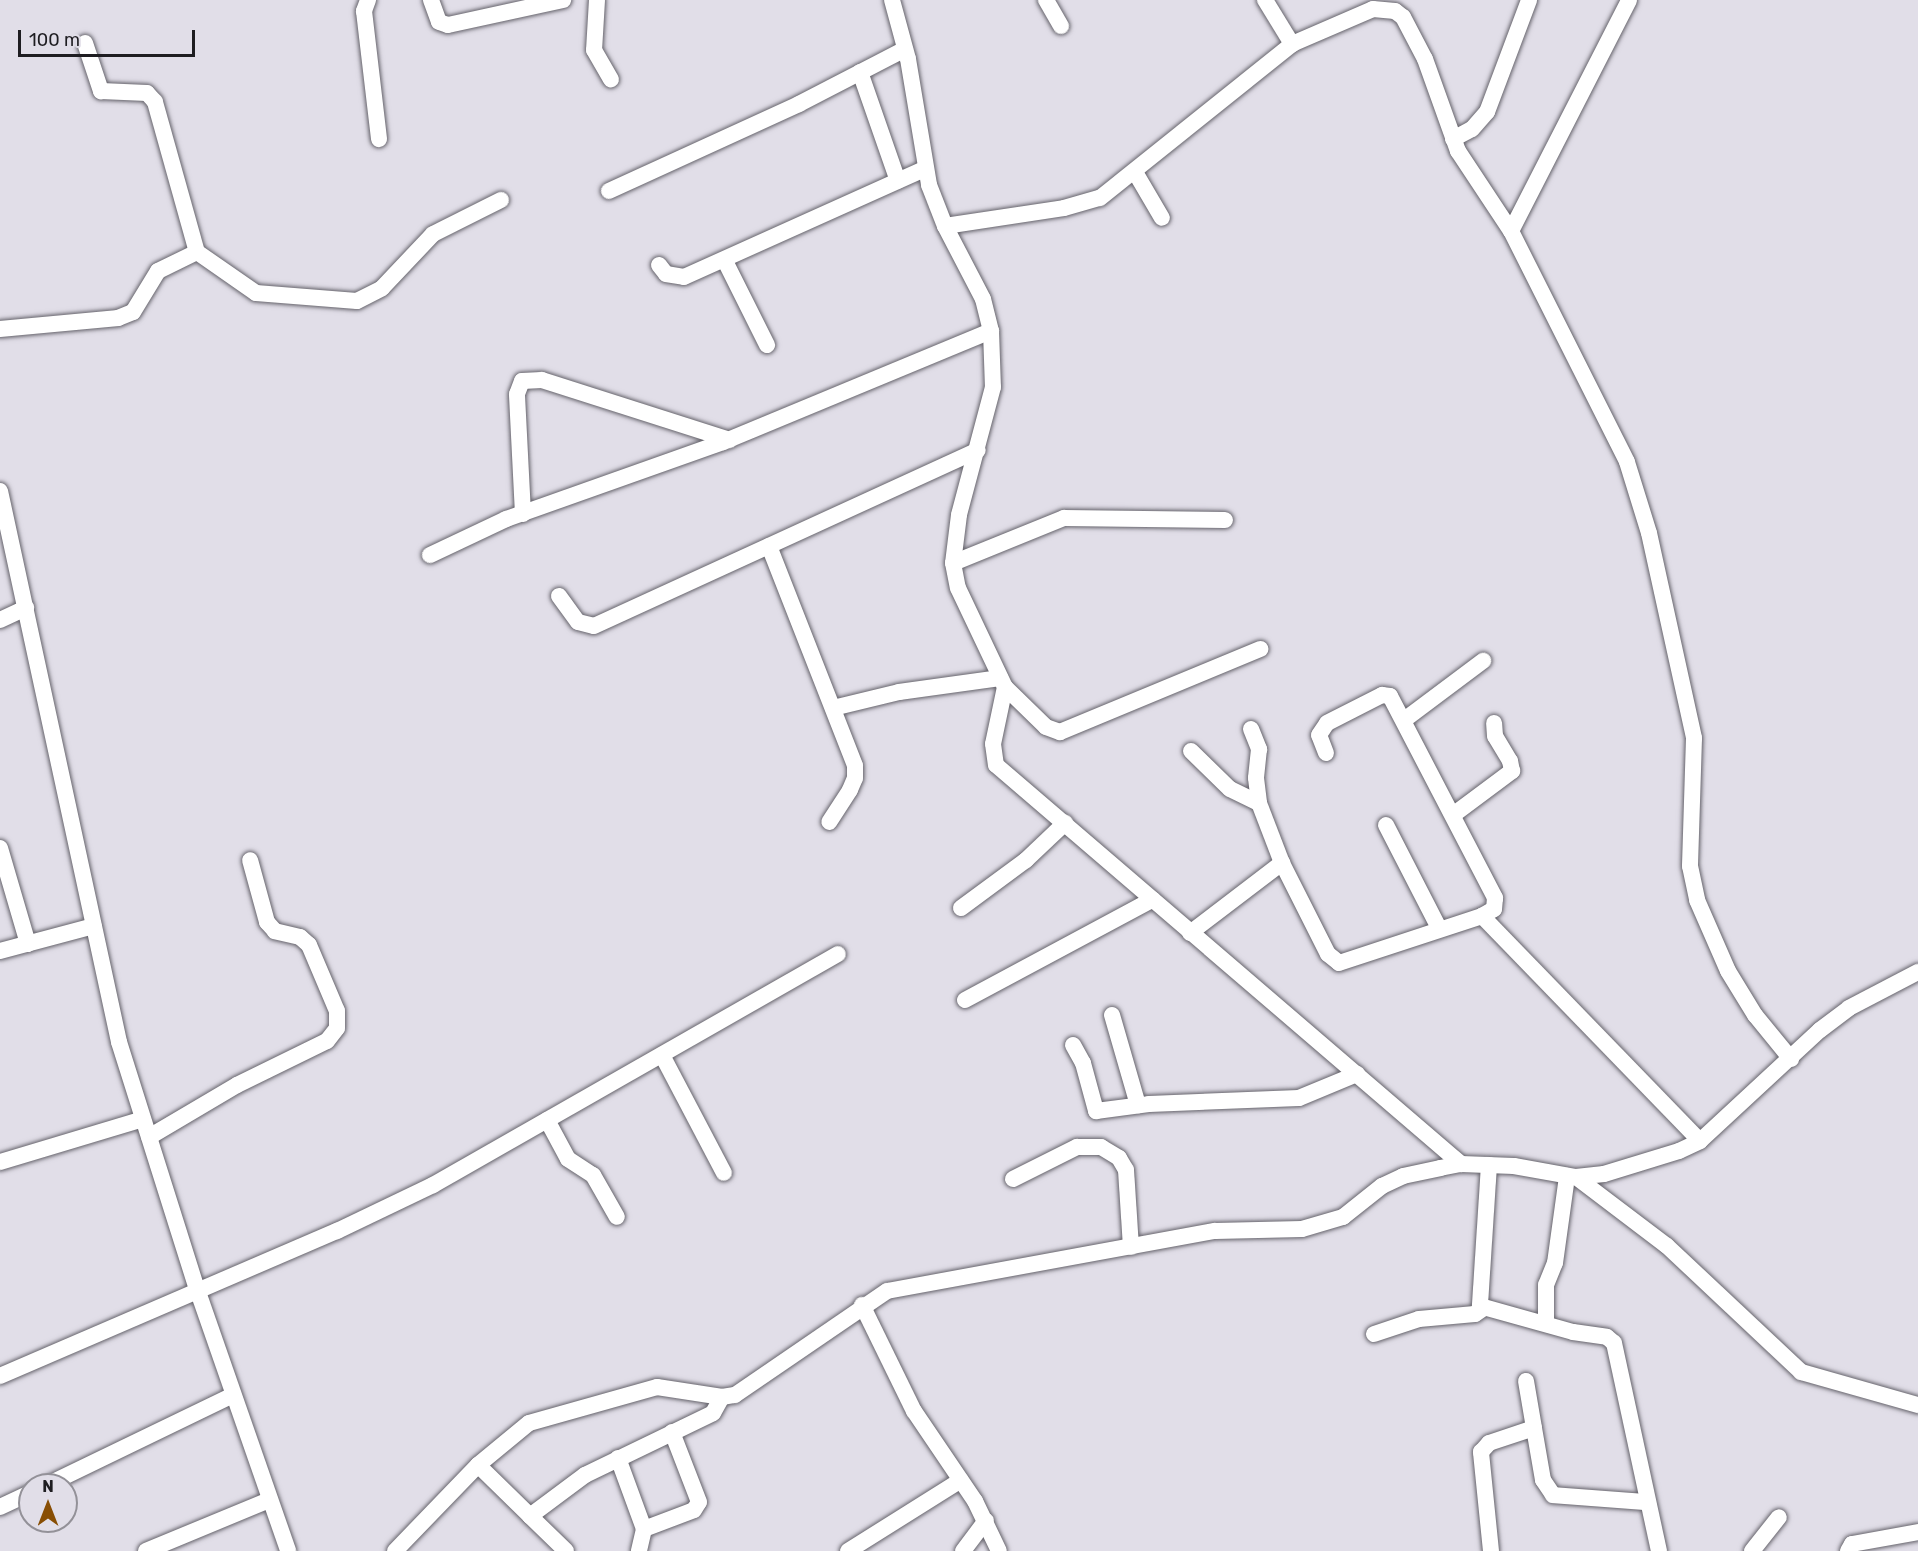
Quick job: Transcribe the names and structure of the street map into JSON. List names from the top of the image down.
{
  "scale_bar": "100 m",
  "north": "top"
}
